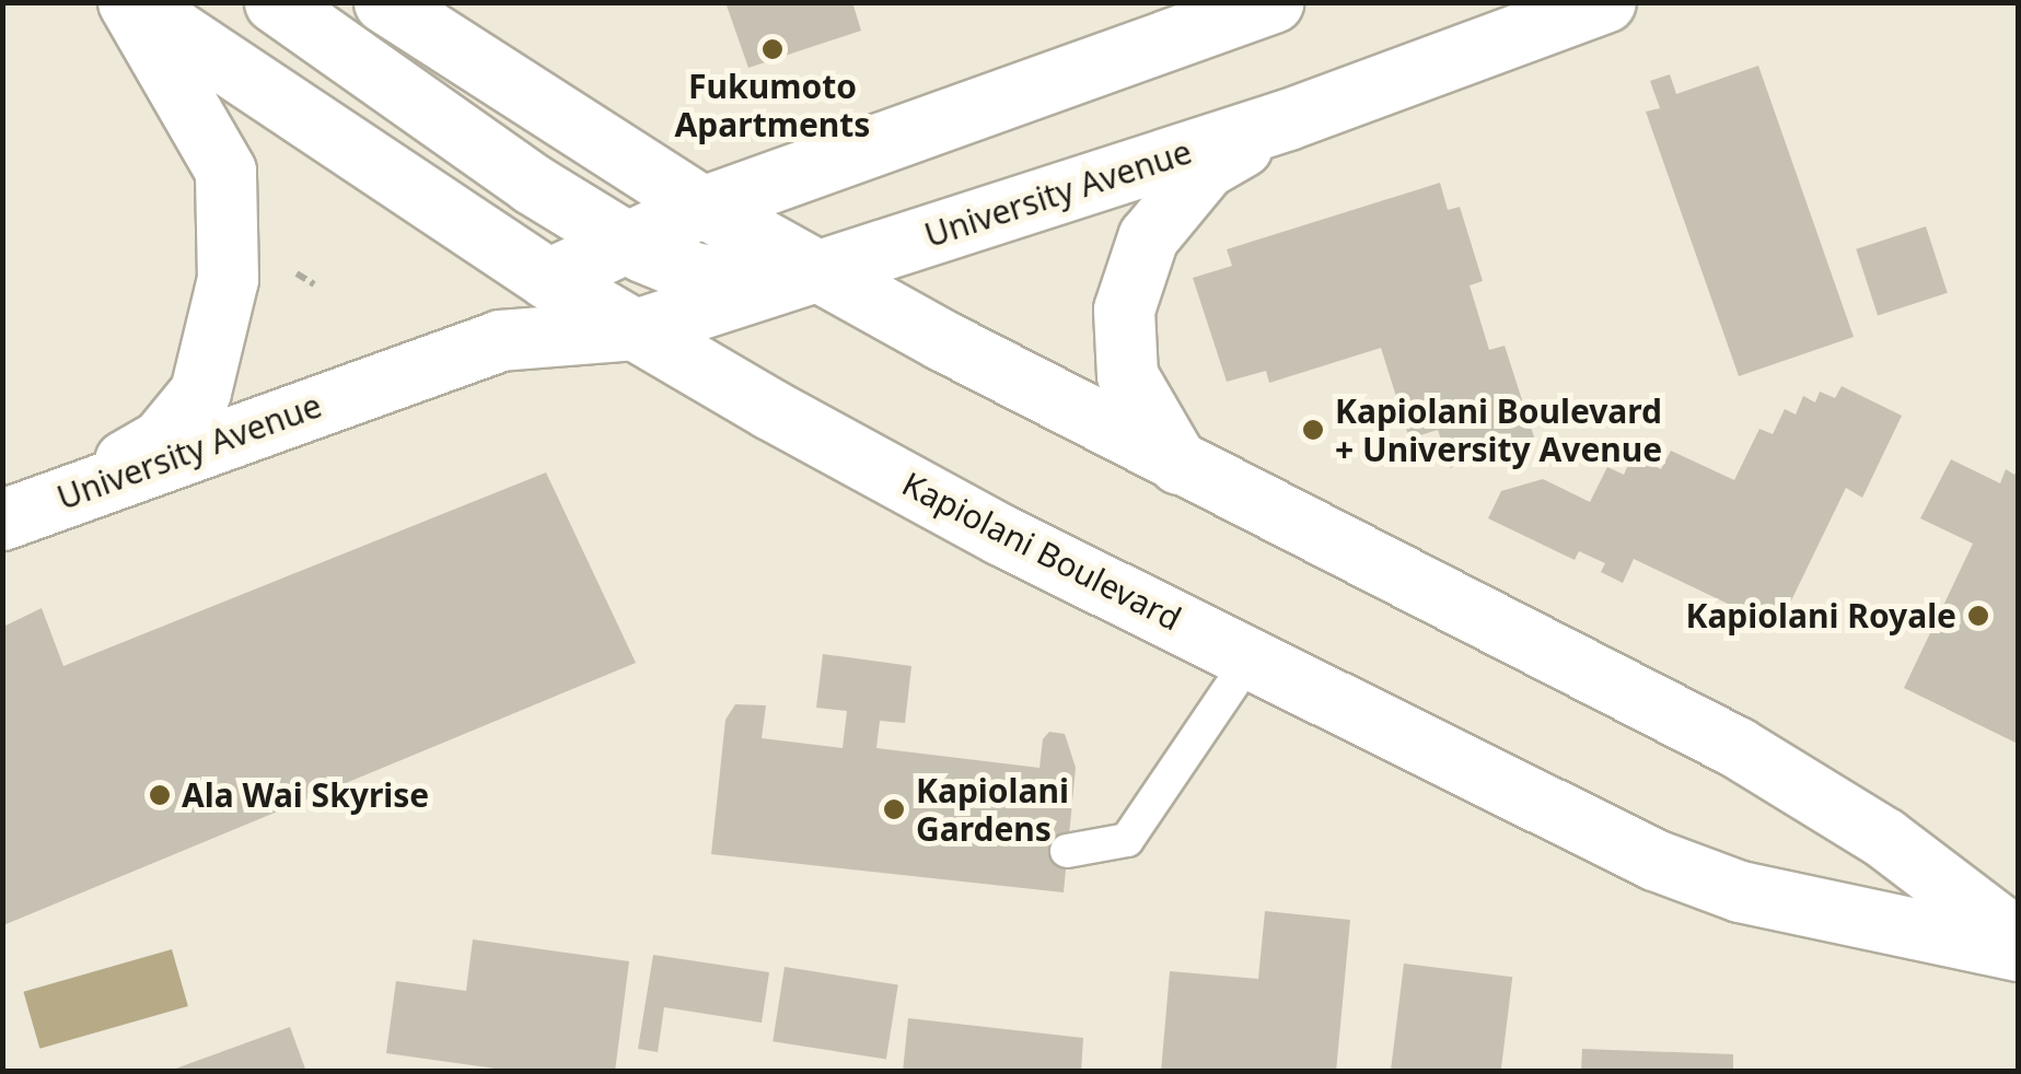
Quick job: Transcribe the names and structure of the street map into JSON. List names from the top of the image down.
{
  "streets": {
    "main road": ["University Avenue", "Kapiolani Boulevard"]
  },
  "crossings": [
    ["University Avenue", "Kapiolani Boulevard"]
  ],
  "places": [
    "Fukumoto Apartments",
    "Kapiolani Boulevard + University Avenue",
    "Kapiolani Royale",
    "Ala Wai Skyrise",
    "Kapiolani Gardens"
  ]
}
